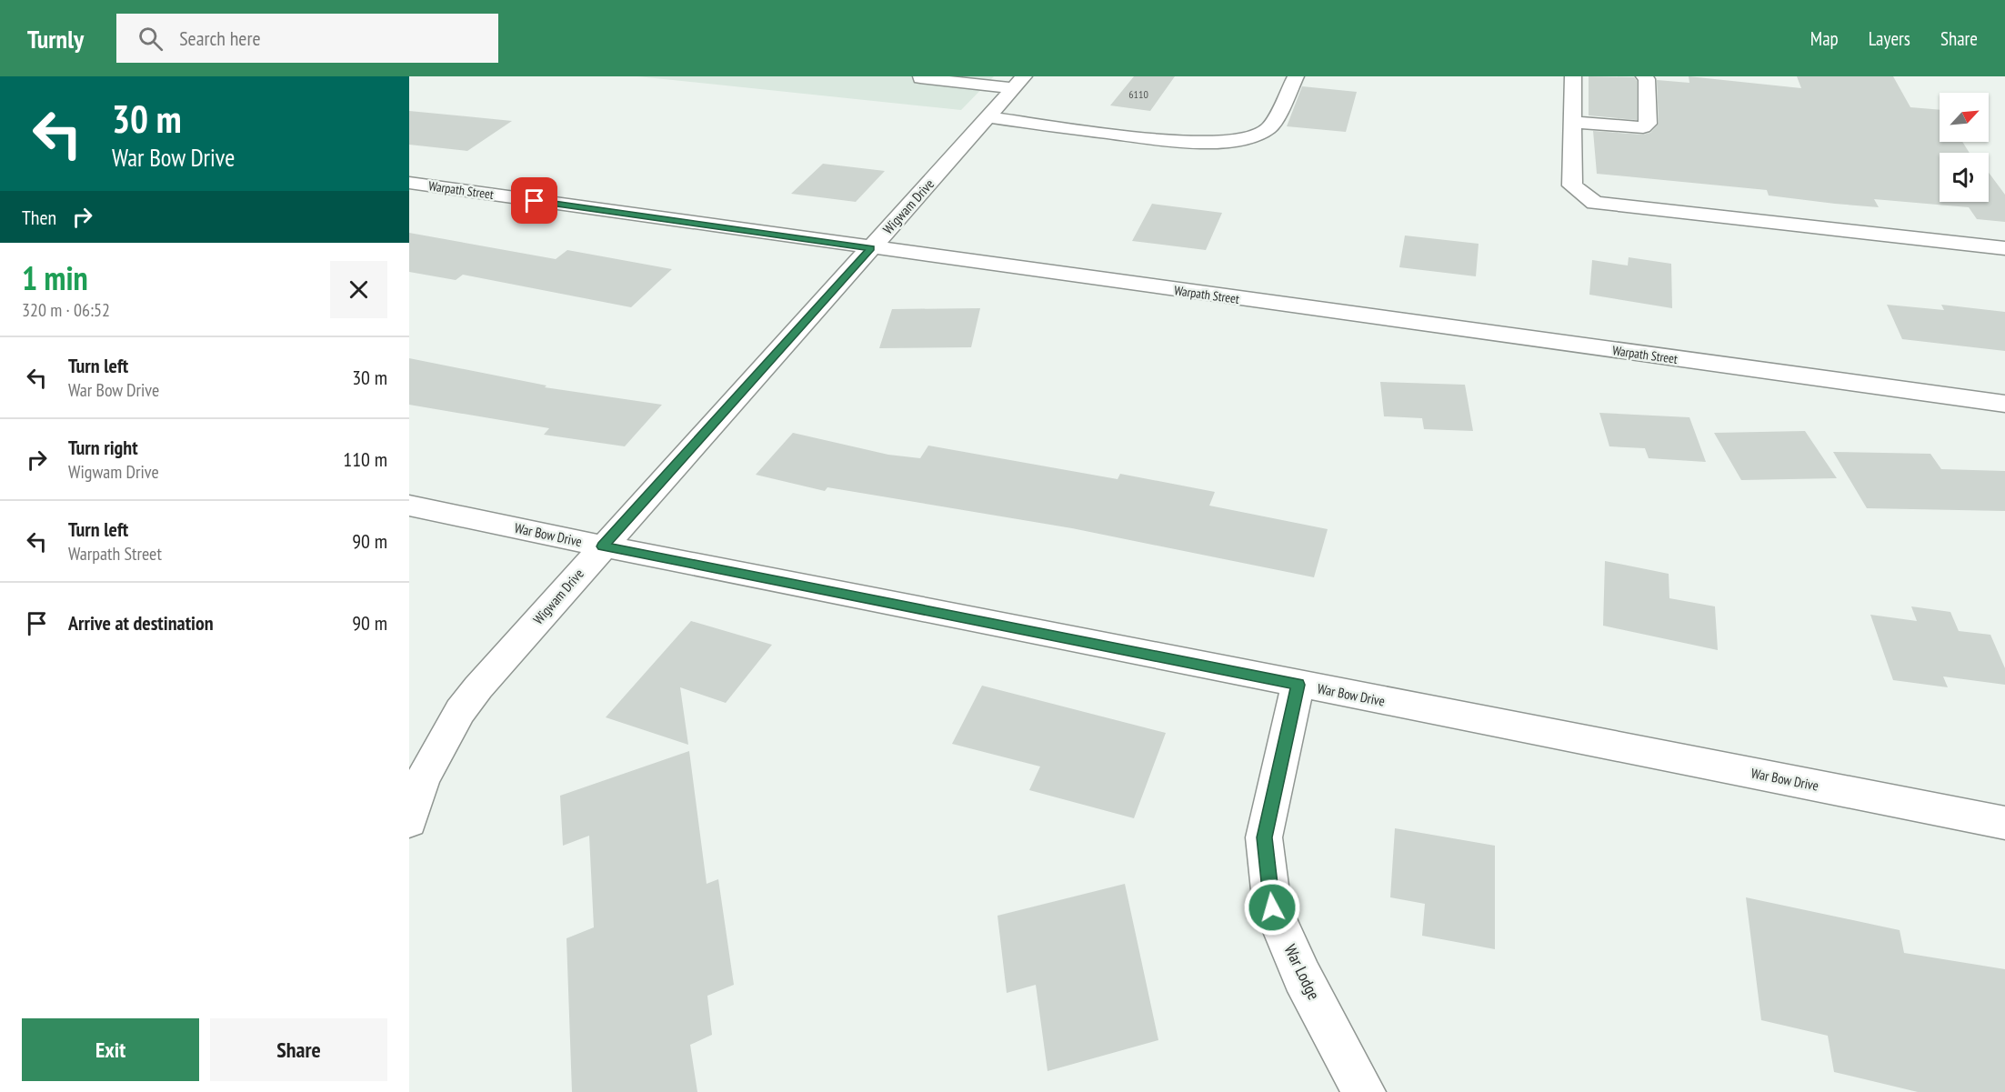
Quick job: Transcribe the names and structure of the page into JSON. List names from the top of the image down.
{
  "streets": {
    "street": [
      "Warpath Street",
      "Wigwam Drive",
      "War Bow Drive",
      "War Lodge"
    ]
  },
  "crossings": [
    ["Warpath Street", "Wigwam Drive"],
    ["Wigwam Drive", "War Bow Drive"],
    ["War Bow Drive", "War Lodge"]
  ],
  "house_numbers": ["6110"],
  "north": "top right",
  "page": {
    "header": "Turnly",
    "search": "Search here",
    "nav": ["Map", "Layers", "Share"],
    "turn": ["30 m", "War Bow Drive"],
    "then": "Then",
    "heading": ["1 min", "320 m · 06:52"],
    "list": [
      {
        "name": "Turn left",
        "note": "War Bow Drive",
        "value": "30 m"
      },
      {
        "name": "Turn right",
        "note": "Wigwam Drive",
        "value": "110 m"
      },
      {
        "name": "Turn left",
        "note": "Warpath Street",
        "value": "90 m"
      },
      {
        "name": "Arrive at destination",
        "value": "90 m"
      }
    ],
    "buttons": ["Exit", "Share"]
  }
}
